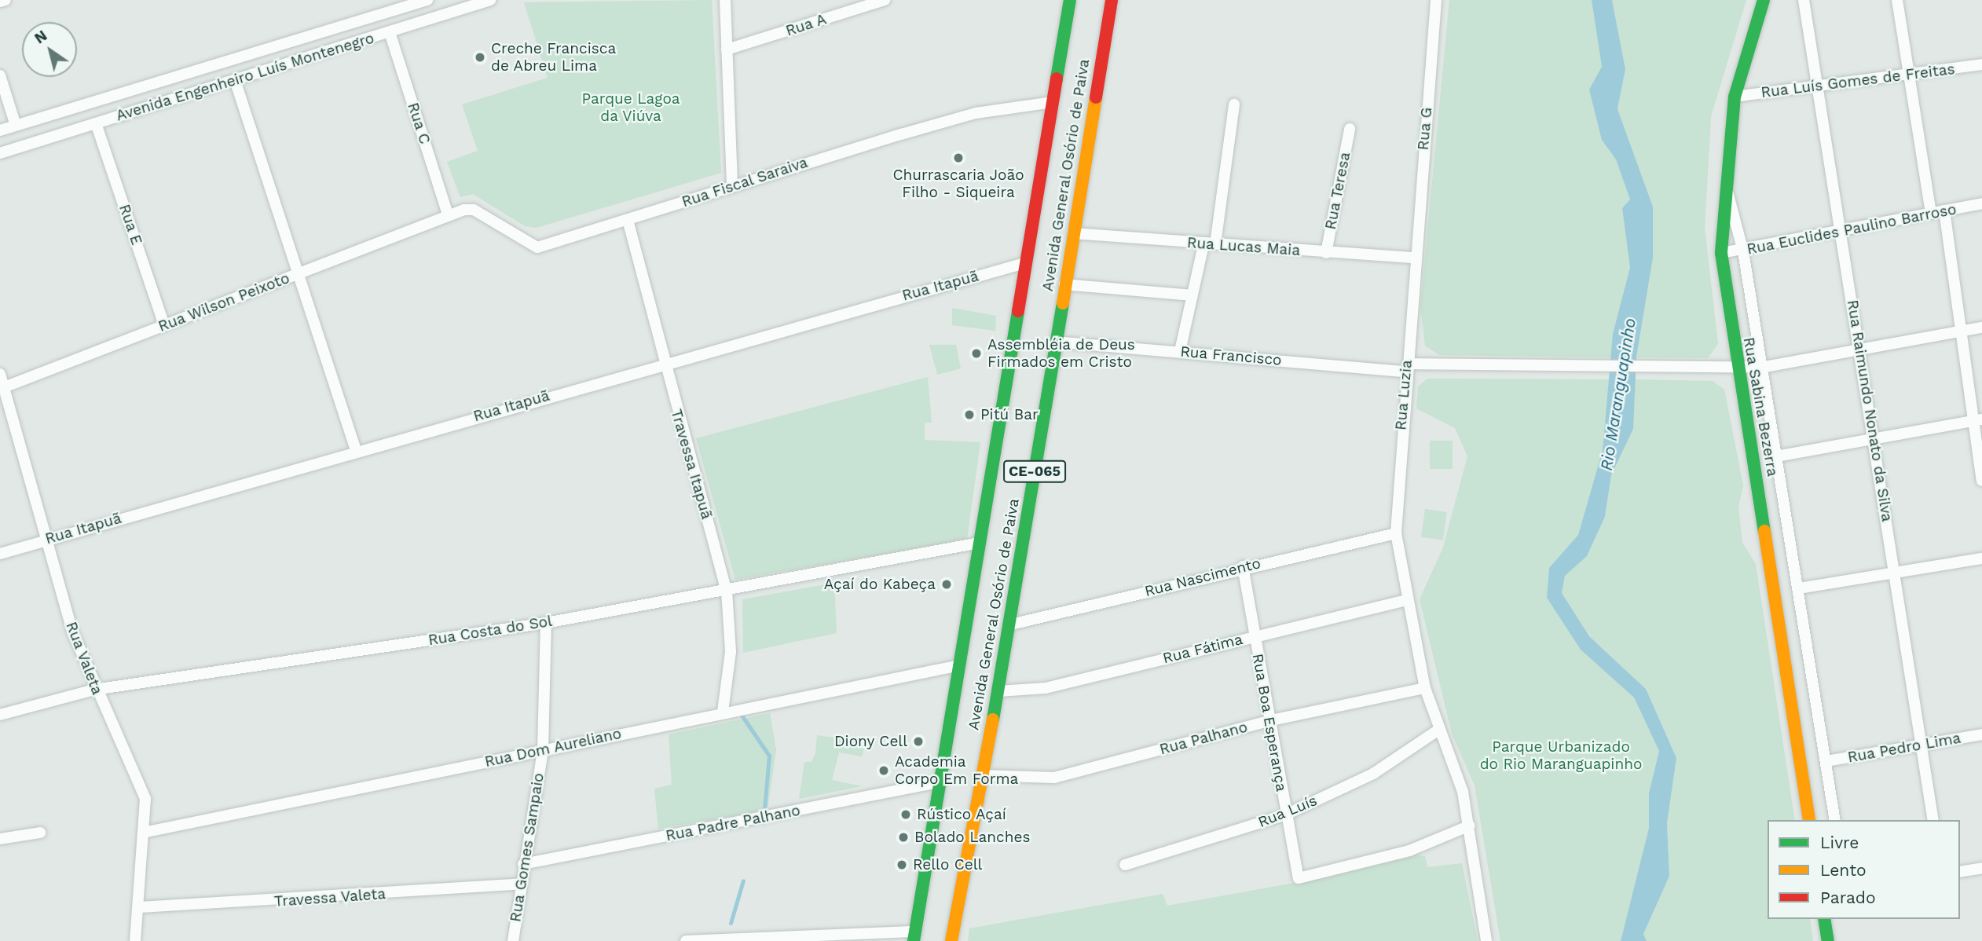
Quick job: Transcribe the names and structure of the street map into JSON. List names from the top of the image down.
{
  "streets": {
    "main road": ["Avenida General Osório de Paiva", "Rua Sabina Bezerra", "CE-065"],
    "street": [
      "Rua A",
      "Avenida Engenheiro Luís Montenegro",
      "Rua Luís Gomes de Freitas",
      "Rua C",
      "Rua G",
      "Rua Fiscal Saraiva",
      "Rua Teresa",
      "Rua E",
      "Rua Euclides Paulino Barroso",
      "Rua Lucas Maia",
      "Rua Itapuã",
      "Rua Wilson Peixoto",
      "Rua Francisco",
      "Rua Luzia",
      "Rua Raimundo Nonato da Silva",
      "Travessa Itapuã",
      "Rua Nascimento",
      "Rua Costa do Sol",
      "Rua Fátima",
      "Rua Valeta",
      "Rua Boa Esperança",
      "Rua Palhano",
      "Rua Dom Aureliano",
      "Rua Pedro Lima",
      "Rua Luís",
      "Rua Padre Palhano",
      "Rua Gomes Sampaio",
      "Travessa Valeta"
    ]
  },
  "crossings": [
    ["Avenida Engenheiro Luís Montenegro", "Rua C"],
    ["Avenida Engenheiro Luís Montenegro", "Rua E"],
    ["Rua Luís Gomes de Freitas", "Rua Sabina Bezerra"],
    ["Rua Luís Gomes de Freitas", "Rua Raimundo Nonato da Silva"],
    ["Rua C", "Rua Fiscal Saraiva"],
    ["Rua C", "Rua Wilson Peixoto"],
    ["Rua G", "Rua Lucas Maia"],
    ["Rua G", "Rua Luzia"],
    ["Avenida General Osório de Paiva", "Rua Fiscal Saraiva"],
    ["Avenida General Osório de Paiva", "Rua Lucas Maia"],
    ["Avenida General Osório de Paiva", "Rua Itapuã"],
    ["Avenida General Osório de Paiva", "Rua Francisco"],
    ["Avenida General Osório de Paiva", "Rua Nascimento"],
    ["Avenida General Osório de Paiva", "Rua Costa do Sol"],
    ["Avenida General Osório de Paiva", "Rua Fátima"],
    ["Avenida General Osório de Paiva", "Rua Palhano"],
    ["Avenida General Osório de Paiva", "Rua Dom Aureliano"],
    ["Avenida General Osório de Paiva", "Rua Padre Palhano"],
    ["Rua Fiscal Saraiva", "Rua Wilson Peixoto"],
    ["Rua Fiscal Saraiva", "Travessa Itapuã"],
    ["Rua Teresa", "Rua Lucas Maia"],
    ["Rua E", "Rua Wilson Peixoto"],
    ["Rua Euclides Paulino Barroso", "Rua Sabina Bezerra"],
    ["Rua Euclides Paulino Barroso", "Rua Raimundo Nonato da Silva"],
    ["Rua Lucas Maia", "Rua Luzia"],
    ["Rua Itapuã", "Travessa Itapuã"],
    ["Rua Itapuã", "Rua Valeta"],
    ["Rua Wilson Peixoto", "Rua Valeta"],
    ["Rua Francisco", "Rua Luzia"],
    ["Rua Francisco", "Rua Sabina Bezerra"],
    ["Rua Francisco", "Rua Raimundo Nonato da Silva"],
    ["Rua Luzia", "Rua Nascimento"],
    ["Rua Raimundo Nonato da Silva", "Rua Pedro Lima"],
    ["Travessa Itapuã", "Rua Costa do Sol"],
    ["Travessa Itapuã", "Rua Dom Aureliano"],
    ["Rua Nascimento", "Rua Boa Esperança"],
    ["Rua Costa do Sol", "Rua Valeta"],
    ["Rua Costa do Sol", "Rua Gomes Sampaio"],
    ["Rua Fátima", "Rua Boa Esperança"],
    ["Rua Valeta", "Rua Dom Aureliano"],
    ["Rua Valeta", "Travessa Valeta"],
    ["Rua Boa Esperança", "Rua Palhano"],
    ["Rua Boa Esperança", "Rua Luís"],
    ["Rua Dom Aureliano", "Rua Gomes Sampaio"],
    ["Rua Padre Palhano", "Rua Gomes Sampaio"],
    ["Rua Gomes Sampaio", "Travessa Valeta"]
  ],
  "water": ["Rio Maranguapinho"],
  "parks": ["Parque Lagoa da Viúva", "Parque Urbanizado do Rio Maranguapinho"],
  "places": [
    "Creche Francisca de Abreu Lima",
    "Churrascaria João Filho - Siqueira",
    "Assembléia de Deus Firmados em Cristo",
    "Pitú Bar",
    "Açaí do Kabeça",
    "Diony Cell",
    "Academia Corpo Em Forma",
    "Rústico Açaí",
    "Bolado Lanches",
    "Rello Cell"
  ],
  "legend": ["Livre", "Lento", "Parado"],
  "north": "top left"
}
